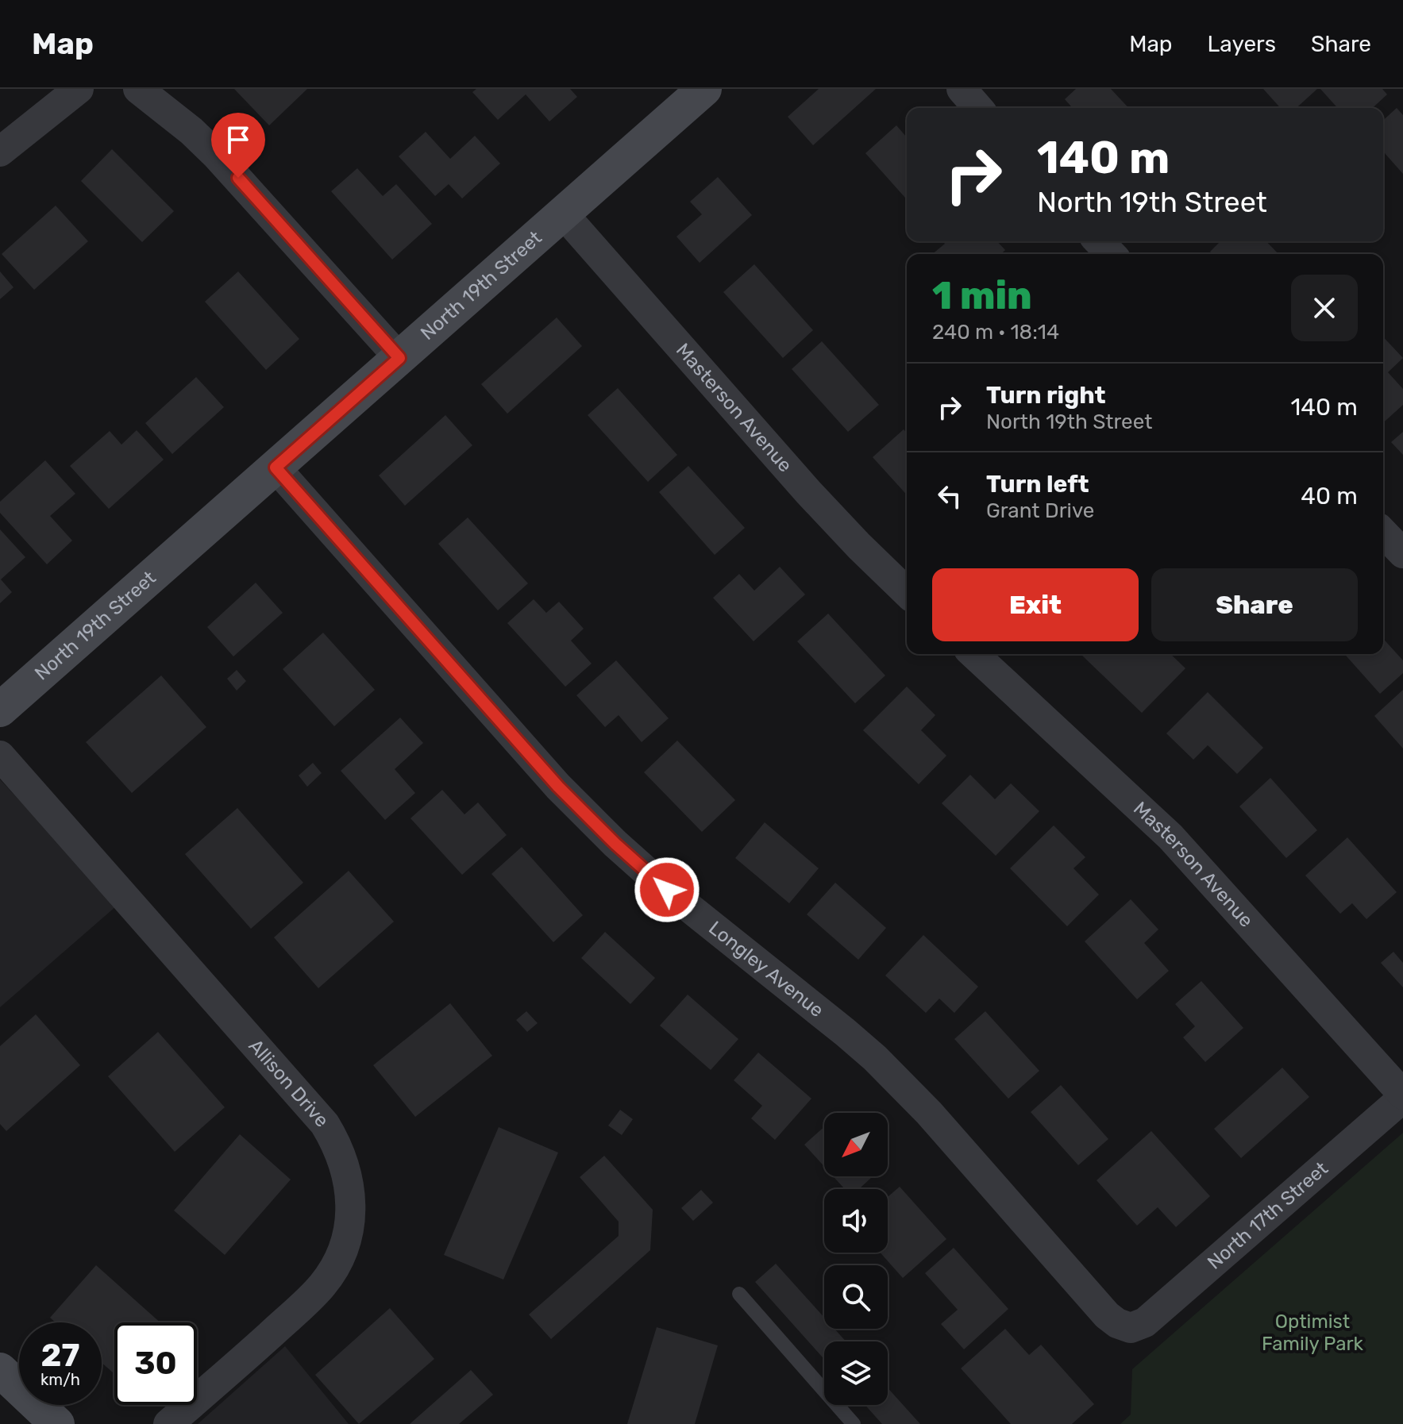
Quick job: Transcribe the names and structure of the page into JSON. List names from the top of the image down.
{
  "streets": {
    "street": [
      "North 19th Street",
      "Masterson Avenue",
      "Longley Avenue",
      "Allison Drive",
      "North 17th Street"
    ]
  },
  "crossings": [
    ["North 19th Street", "Masterson Avenue"],
    ["North 19th Street", "Longley Avenue"],
    ["Masterson Avenue", "North 17th Street"],
    ["Longley Avenue", "North 17th Street"]
  ],
  "parks": ["Optimist Family Park"],
  "north": "bottom left",
  "page": {
    "header": "Map",
    "nav": ["Map", "Layers", "Share"],
    "turn": ["140 m", "North 19th Street"],
    "heading": ["1 min", "240 m · 18:14"],
    "list": [
      {
        "name": "Turn right",
        "note": "North 19th Street",
        "value": "140 m"
      },
      {
        "name": "Turn left",
        "note": "Grant Drive",
        "value": "40 m"
      }
    ],
    "buttons": ["Exit", "Share"],
    "speed": "27 km/h",
    "limit": "30"
  }
}
